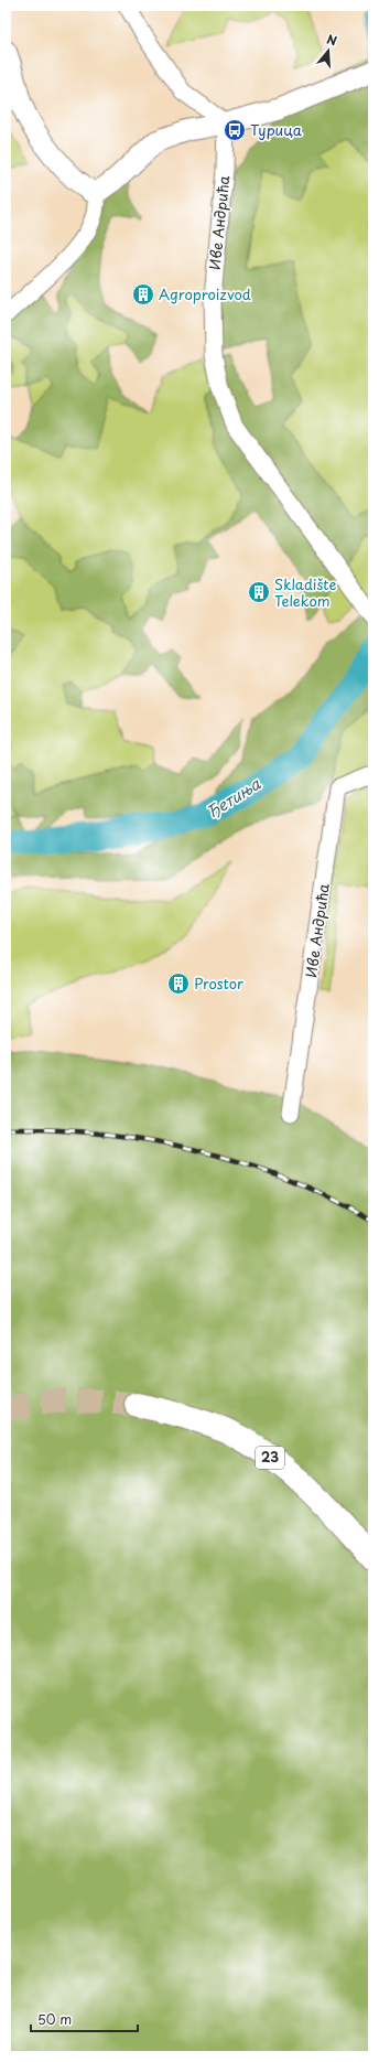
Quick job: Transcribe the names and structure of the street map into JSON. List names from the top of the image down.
{
  "streets": {
    "main road": ["23"],
    "street": ["Иве Андрића"]
  },
  "water": ["Ђетиња"],
  "places": {
    "bus stop": ["Турица"],
    "building": ["Agroproizvod", "Skladište Telekom", "Prostor"]
  },
  "scale_bar": "50 m",
  "north": "top"
}
